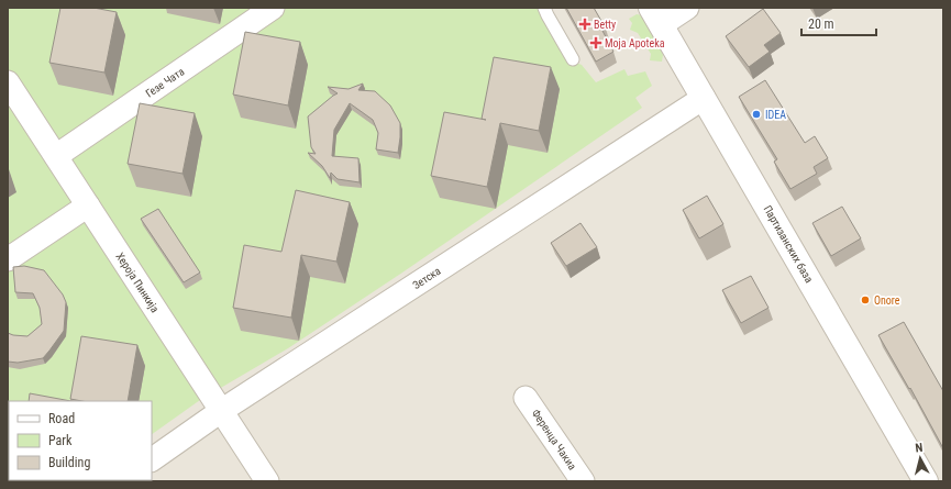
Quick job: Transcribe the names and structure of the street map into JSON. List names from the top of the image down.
{
  "streets": {
    "street": [
      "Гезе Чата",
      "Партизанских база",
      "Зетска",
      "Хероја Пинкија",
      "Ференца Чакиа"
    ]
  },
  "crossings": [
    ["Гезе Чата", "Хероја Пинкија"],
    ["Партизанских база", "Зетска"],
    ["Зетска", "Хероја Пинкија"]
  ],
  "places": {
    "health": ["Betty", "Moja Apoteka"],
    "other": ["IDEA", "Onore"]
  },
  "legend": ["Road", "Park", "Building"],
  "scale_bar": "20 m",
  "north": "top"
}
